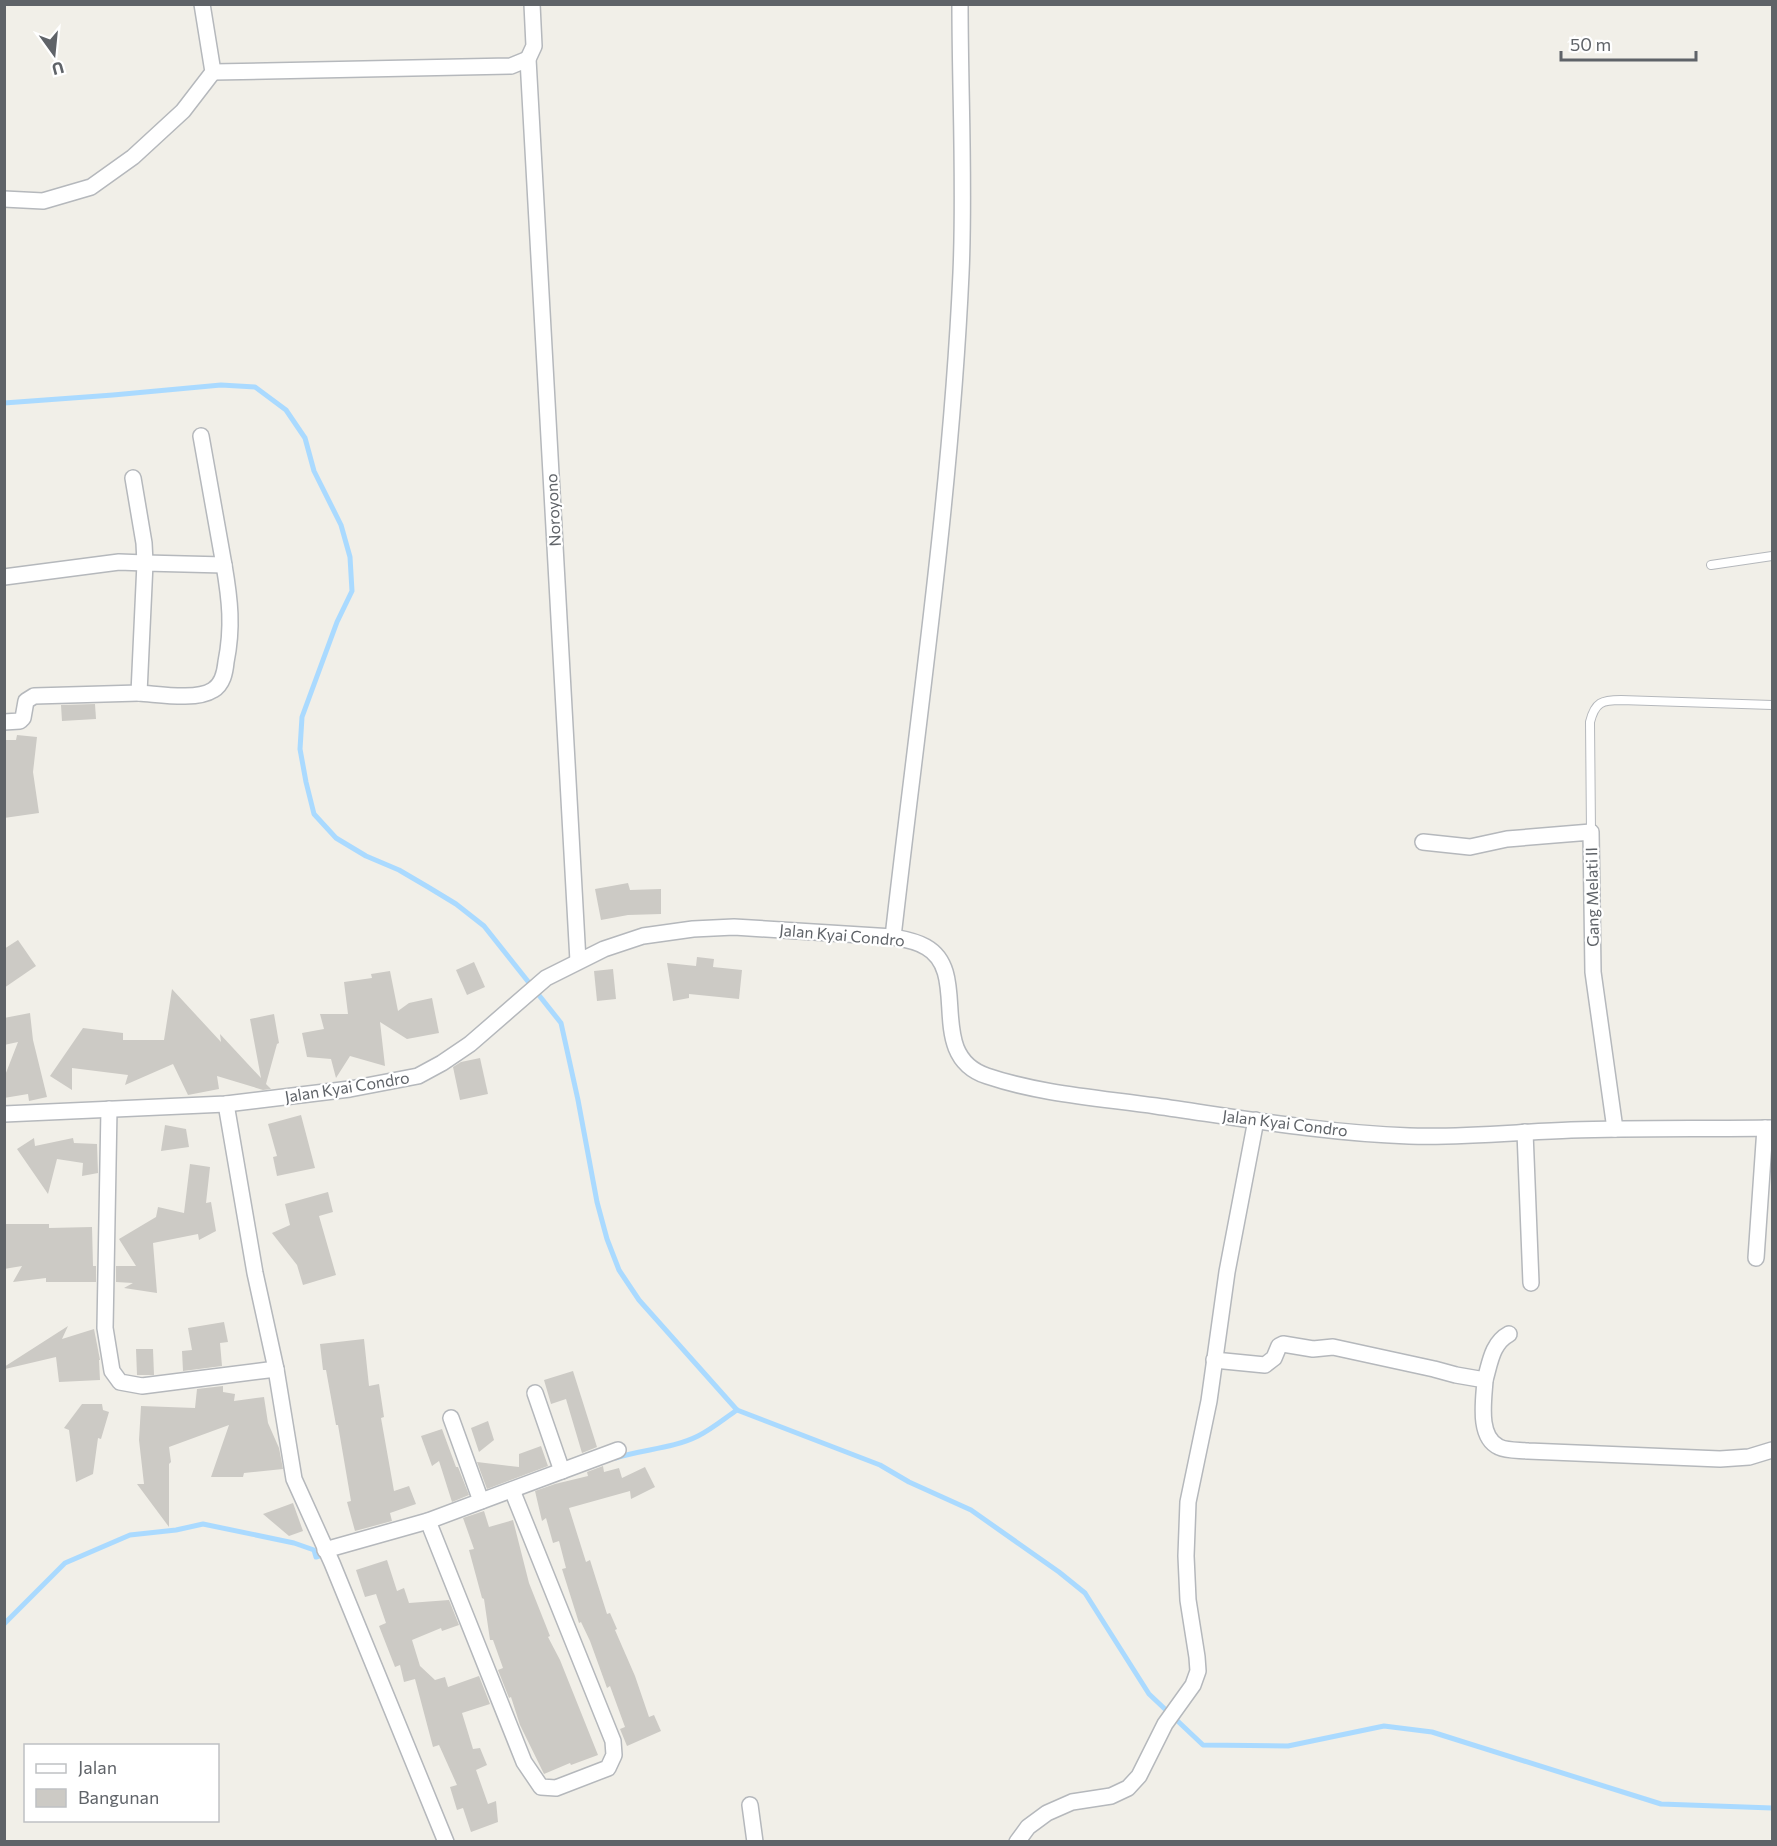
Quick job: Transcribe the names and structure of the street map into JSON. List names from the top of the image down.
{
  "streets": {
    "street": ["Noroyono", "Gang Melati II", "Jalan Kyai Condro"]
  },
  "crossings": [
    ["Noroyono", "Jalan Kyai Condro"],
    ["Gang Melati II", "Jalan Kyai Condro"]
  ],
  "legend": ["Jalan", "Bangunan"],
  "scale_bar": "50 m",
  "north": "bottom"
}
